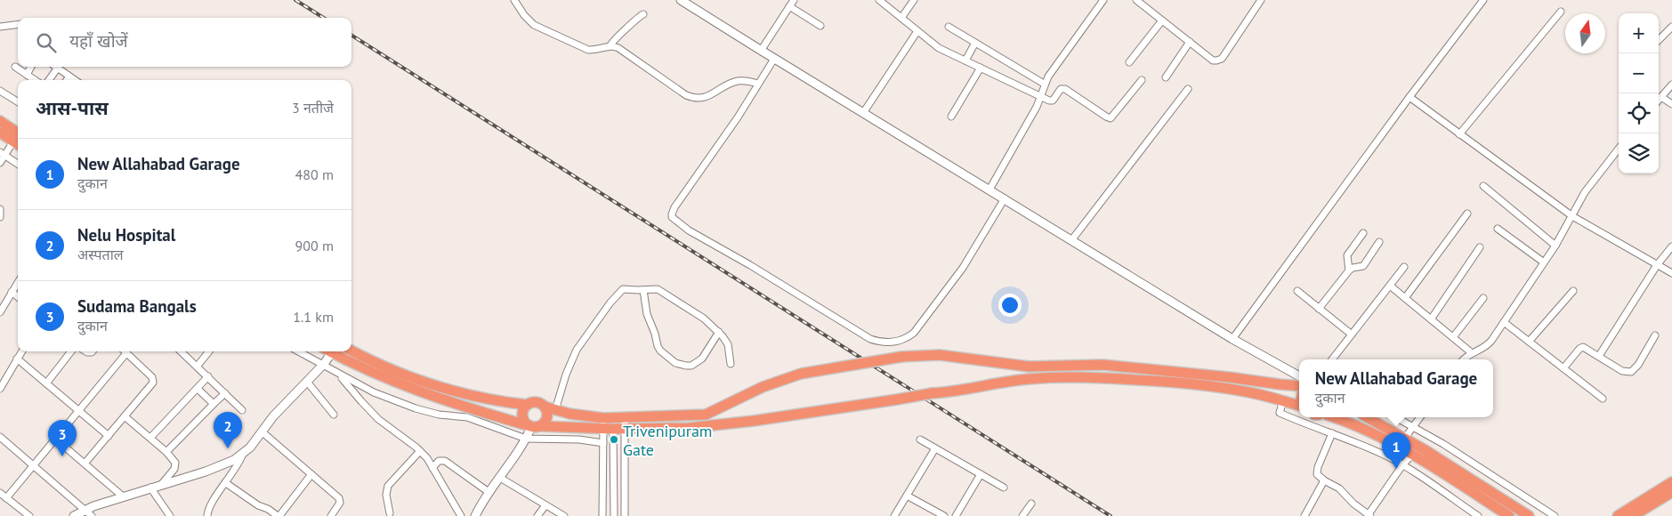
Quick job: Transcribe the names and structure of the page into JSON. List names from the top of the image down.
{
  "places": ["Trivenipuram Gate"],
  "north": "top",
  "page": {
    "map_buttons": ["+", "−"],
    "search": "यहाँ खोजें",
    "heading": ["आस-पास", "3 नतीजे"],
    "list": [
      {
        "mark": "1",
        "name": "New Allahabad Garage",
        "note": "दुकान",
        "value": "480 m"
      },
      {
        "mark": "2",
        "name": "Nelu Hospital",
        "note": "अस्पताल",
        "value": "900 m"
      },
      {
        "mark": "3",
        "name": "Sudama Bangals",
        "note": "दुकान",
        "value": "1.1 km"
      }
    ],
    "popup": ["New Allahabad Garage", "दुकान"],
    "pins": ["2", "3", "1"]
  }
}
